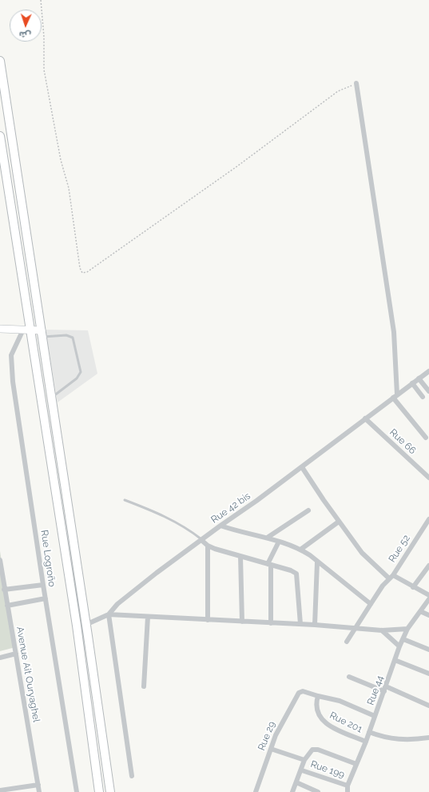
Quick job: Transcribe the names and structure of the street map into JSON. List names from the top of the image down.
{
  "streets": {
    "street": [
      "Rue 66",
      "Rue 42 bis",
      "Rue 52",
      "Rue Logroño",
      "Avenue Ait Ouryaghel",
      "Rue 44",
      "Rue 201",
      "Rue 29",
      "Rue 199"
    ]
  },
  "crossings": [
    ["Rue 66", "Rue 42 bis"],
    ["Rue 44", "Rue 201"],
    ["Rue 44", "Rue 199"],
    ["Rue 201", "Rue 29"]
  ],
  "north": "bottom"
}
